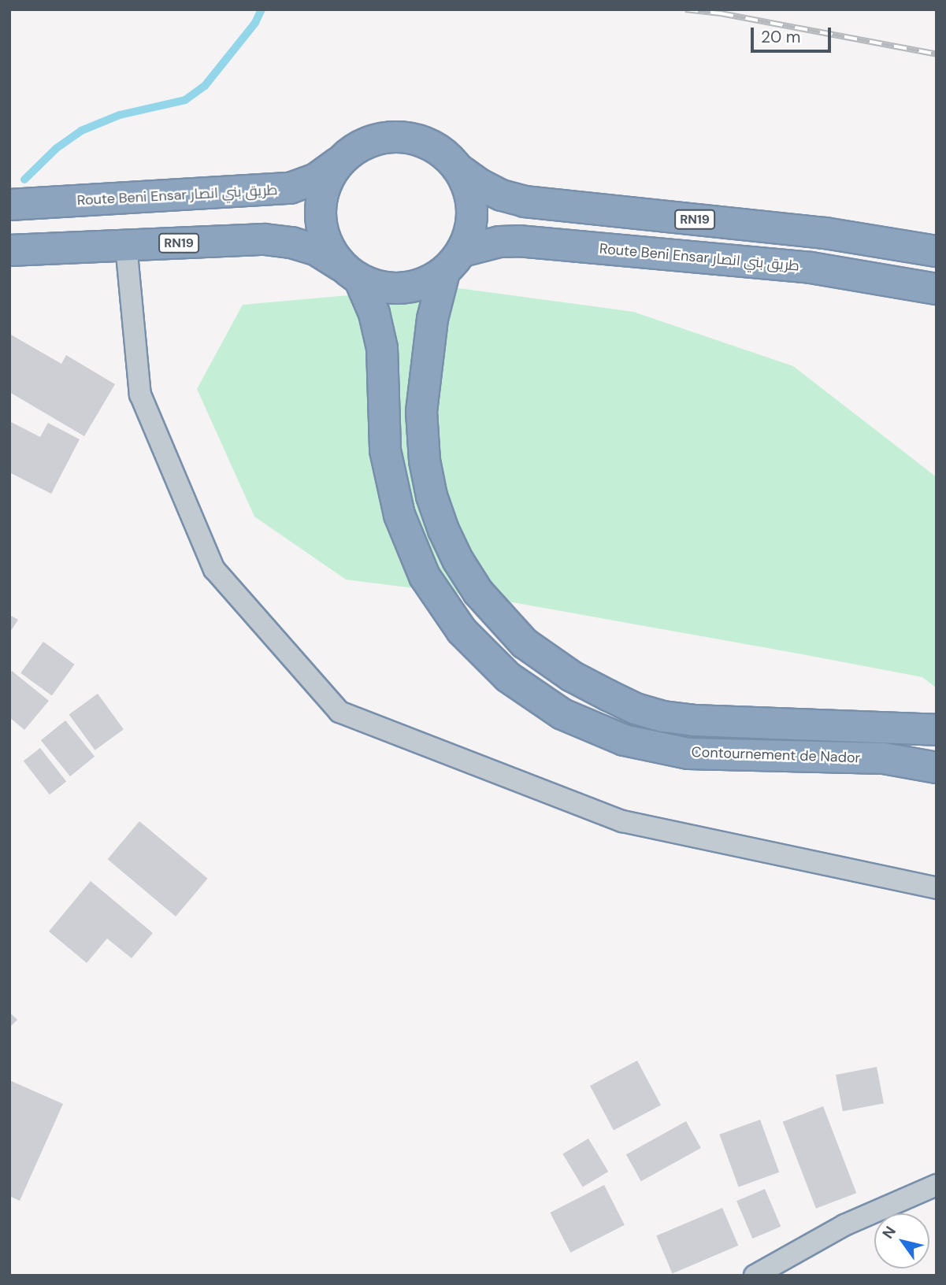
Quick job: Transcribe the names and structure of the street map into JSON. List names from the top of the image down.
{
  "streets": {
    "highway": ["Route Beni Ensar طريق بني انصار", "RN19", "Contournement de Nador"]
  },
  "crossings": [
    ["Route Beni Ensar طريق بني انصار", "RN19"],
    ["Route Beni Ensar طريق بني انصار", "Contournement de Nador"],
    ["RN19", "Contournement de Nador"]
  ],
  "scale_bar": "20 m",
  "north": "top left"
}
